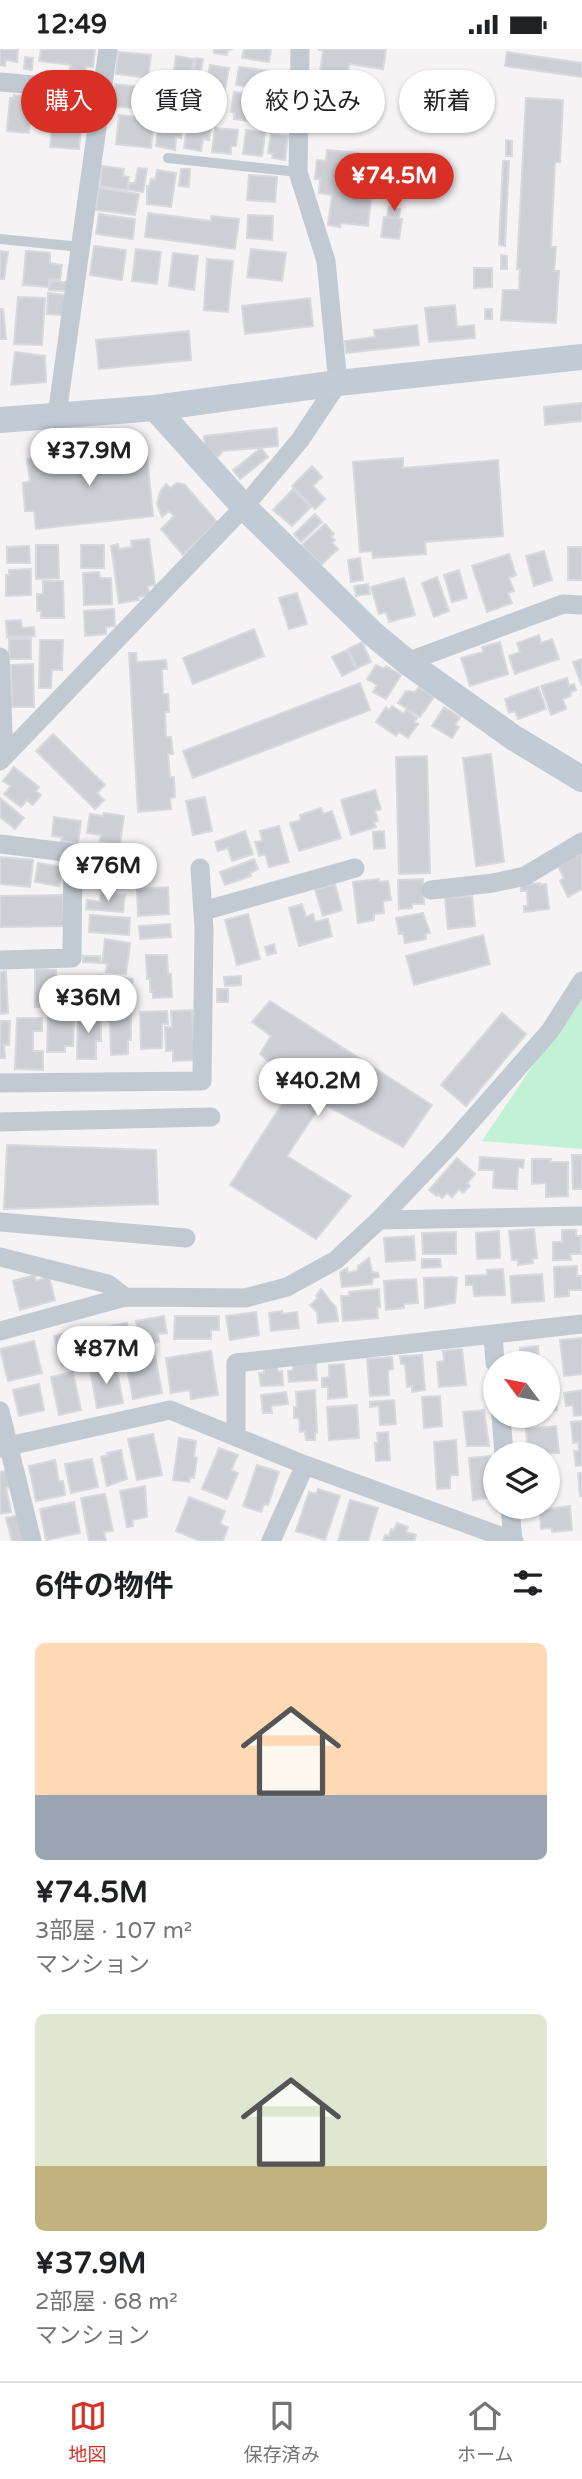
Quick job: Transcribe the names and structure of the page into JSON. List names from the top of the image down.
{
  "north": "top left",
  "page": {
    "status": "12:49",
    "chip": [
      "購入",
      "賃貸",
      "絞り込み",
      "新着"
    ],
    "price": [
      "¥74.5M",
      "¥37.9M",
      "¥76M",
      "¥36M",
      "¥40.2M",
      "¥87M"
    ],
    "heading": "6件の物件",
    "list": [
      {
        "name": "¥74.5M",
        "note": "3部屋 · 107 m² · マンション"
      },
      {
        "name": "¥37.9M",
        "note": "2部屋 · 68 m² · マンション"
      }
    ],
    "tabs": ["地図", "保存済み", "ホーム"]
  }
}
